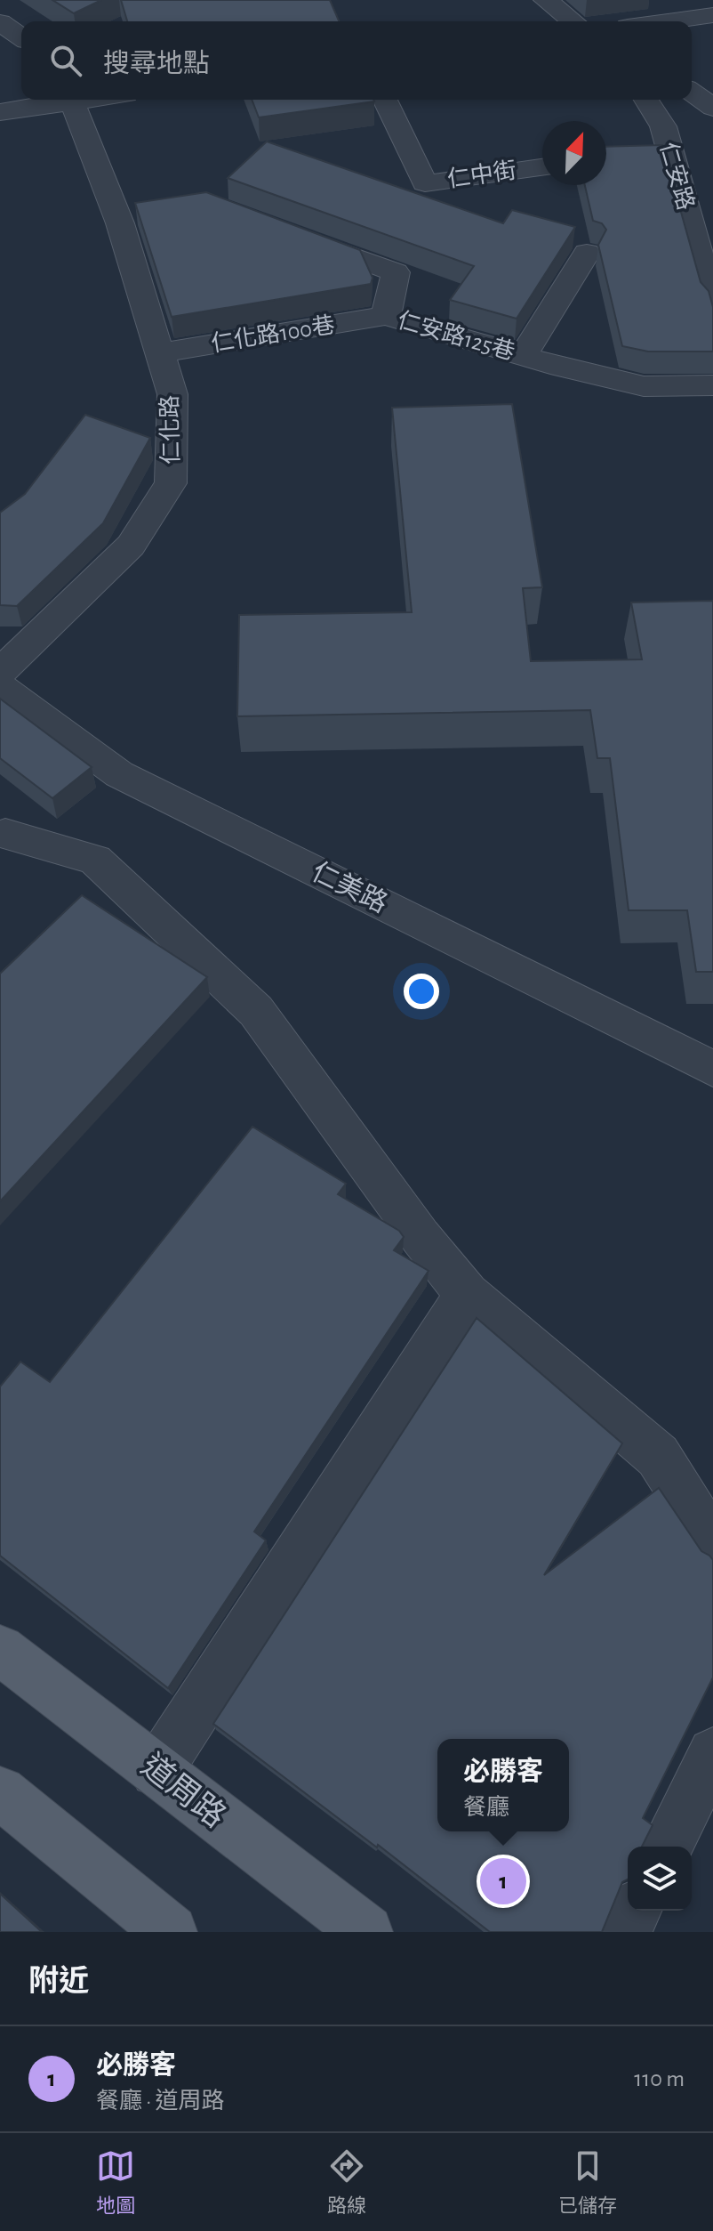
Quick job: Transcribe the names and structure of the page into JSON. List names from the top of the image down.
{
  "streets": {
    "main road": ["道周路"],
    "street": [
      "仁中街",
      "仁安路",
      "仁化路100巷",
      "仁安路125巷",
      "仁化路",
      "仁美路"
    ]
  },
  "crossings": [
    ["仁化路100巷", "仁安路125巷"],
    ["仁化路100巷", "仁化路"]
  ],
  "north": "top right",
  "page": {
    "search": "搜尋地點",
    "popup": ["必勝客", "餐廳"],
    "pins": "1",
    "heading": "附近",
    "list": [
      {
        "mark": "1",
        "name": "必勝客",
        "note": "餐廳 · 道周路",
        "value": "110 m"
      }
    ],
    "nav": ["地圖", "路線", "已儲存"]
  }
}
